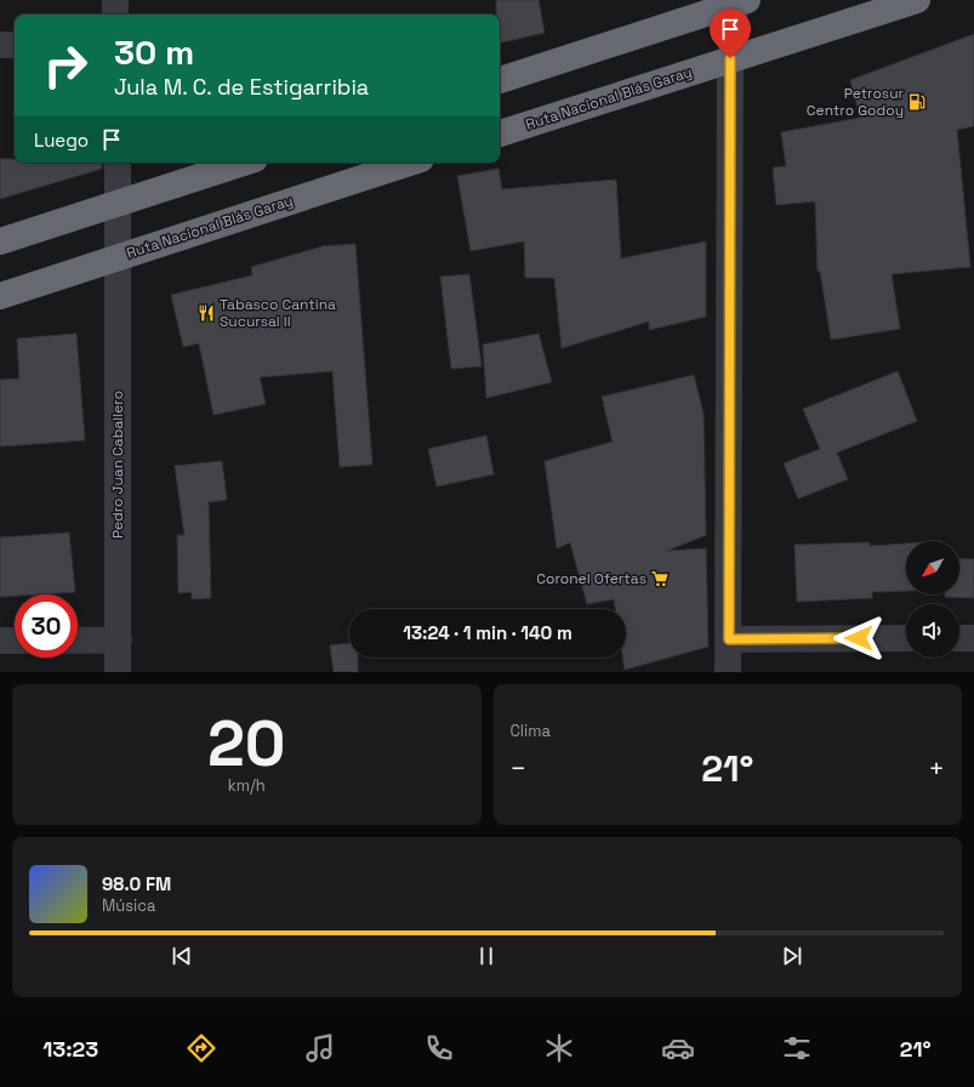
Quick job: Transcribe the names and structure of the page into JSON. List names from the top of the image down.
{
  "streets": {
    "highway": ["Ruta Nacional Blás Garay"],
    "street": ["Pedro Juan Caballero"]
  },
  "crossings": [
    ["Ruta Nacional Blás Garay", "Pedro Juan Caballero"]
  ],
  "places": {
    "fuel station": ["Petrosur Centro Godoy"],
    "restaurant": ["Tabasco Cantina Sucursal II"],
    "supermarket": ["Coronel Ofertas"]
  },
  "north": "bottom left",
  "page": {
    "turn": ["30 m", "Jula M. C. de Estigarribia"],
    "then": "Luego",
    "limit": "30",
    "trip": "13:24 · 1 min · 140 m",
    "tile": [
      ["20", "km/h"],
      "Clima"
    ],
    "heat": ["−", "21°", "+"],
    "song": ["98.0 FM", "Música"],
    "tabs": ["13:23", "21°"]
  }
}
